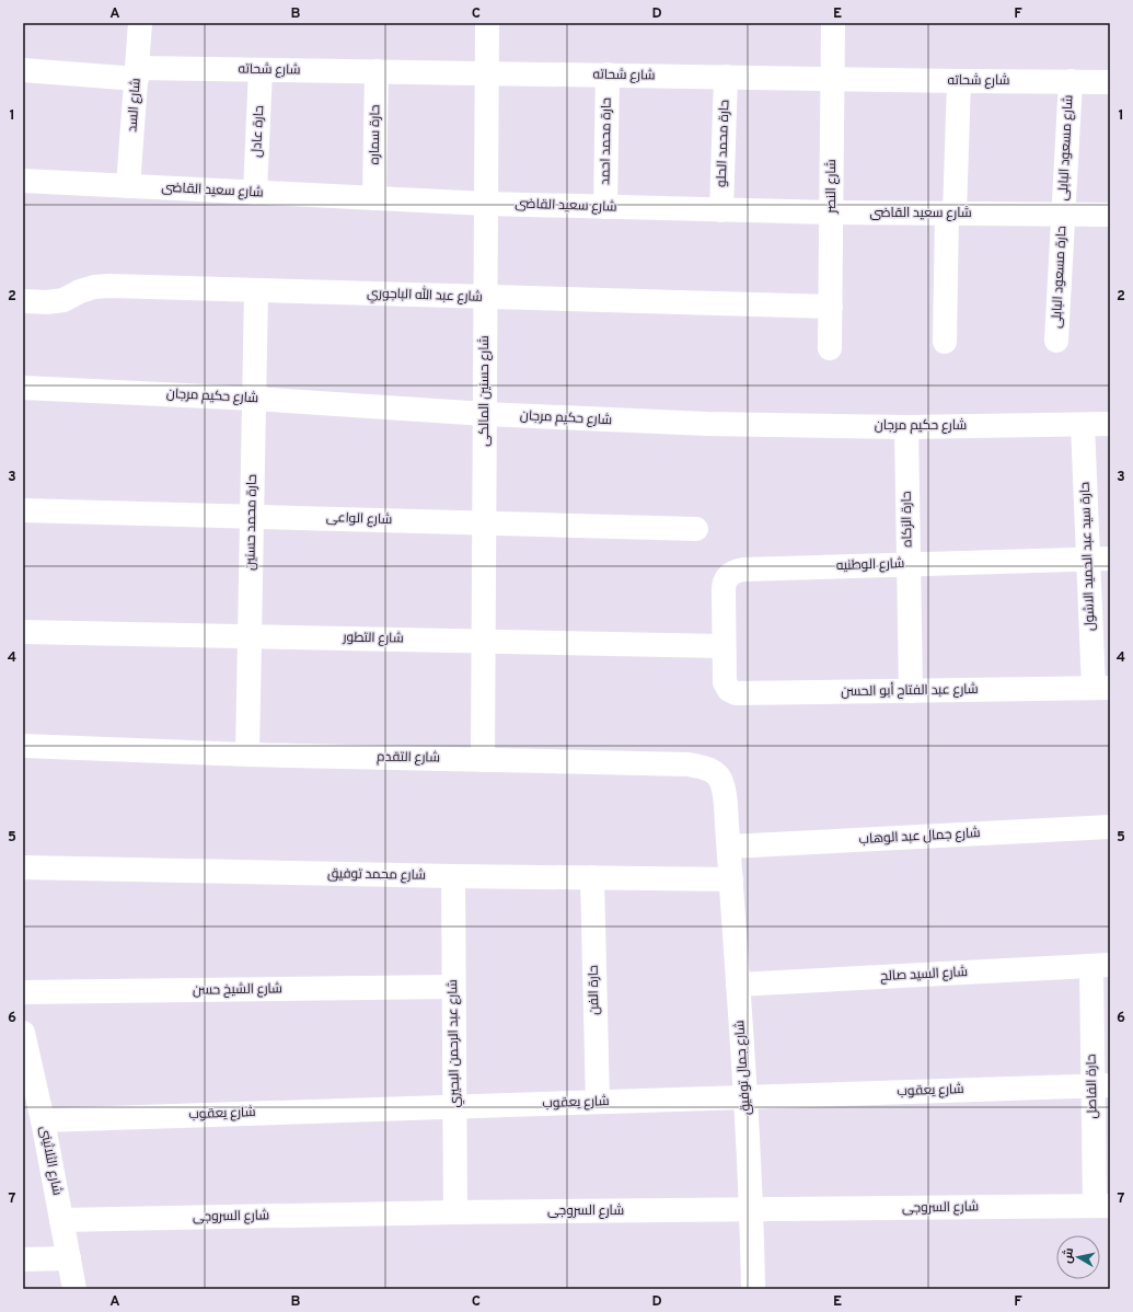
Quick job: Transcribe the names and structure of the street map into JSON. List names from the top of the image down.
{
  "streets": {
    "street": [
      "شارع شحاته",
      "شارع السد",
      "حارة عادل",
      "حارة سماره",
      "حارة محمد احمد",
      "حارة محمد الحلو",
      "شارع مسعود البابلى",
      "شارع النصر",
      "شارع سعيد القاضى",
      "حارة مسعود البابلى",
      "شارع عبد الله الباجوري",
      "شارع حسنين المالكى",
      "شارع حكيم مرجان",
      "شارع الواعى",
      "حارة الزكاه",
      "حارة محمد حسنين",
      "حارة سيد عبد الحميد الاشول",
      "شارع الوطنيه",
      "شارع التطور",
      "شارع عبد الفتاح أبو الحسن",
      "شارع التقدم",
      "شارع جمال عبد الوهاب",
      "شارع محمد توفيق",
      "شارع السيد صالح",
      "شارع الشيخ حسن",
      "حارة الفن",
      "شارع عبد الرحمن البحيري",
      "شارع جمال توفيق",
      "حارة الفاصل",
      "شارع يعقوب",
      "شارع الثلاثينى",
      "شارع السروجى"
    ]
  },
  "crossings": [
    ["شارع شحاته", "شارع السد"],
    ["شارع شحاته", "حارة عادل"],
    ["شارع شحاته", "حارة سماره"],
    ["شارع شحاته", "حارة محمد احمد"],
    ["شارع شحاته", "حارة محمد الحلو"],
    ["شارع شحاته", "شارع مسعود البابلى"],
    ["شارع شحاته", "شارع النصر"],
    ["شارع شحاته", "شارع حسنين المالكى"],
    ["شارع السد", "شارع سعيد القاضى"],
    ["حارة عادل", "شارع سعيد القاضى"],
    ["حارة سماره", "شارع سعيد القاضى"],
    ["حارة محمد احمد", "شارع سعيد القاضى"],
    ["حارة محمد الحلو", "شارع سعيد القاضى"],
    ["شارع مسعود البابلى", "شارع سعيد القاضى"],
    ["شارع مسعود البابلى", "حارة مسعود البابلى"],
    ["شارع النصر", "شارع سعيد القاضى"],
    ["شارع النصر", "شارع عبد الله الباجوري"],
    ["شارع سعيد القاضى", "حارة مسعود البابلى"],
    ["شارع سعيد القاضى", "شارع حسنين المالكى"],
    ["شارع عبد الله الباجوري", "شارع حسنين المالكى"],
    ["شارع عبد الله الباجوري", "حارة محمد حسنين"],
    ["شارع حسنين المالكى", "شارع حكيم مرجان"],
    ["شارع حسنين المالكى", "شارع الواعى"],
    ["شارع حسنين المالكى", "شارع التطور"],
    ["شارع حسنين المالكى", "شارع التقدم"],
    ["شارع حكيم مرجان", "حارة الزكاه"],
    ["شارع حكيم مرجان", "حارة محمد حسنين"],
    ["شارع حكيم مرجان", "حارة سيد عبد الحميد الاشول"],
    ["شارع الواعى", "حارة محمد حسنين"],
    ["حارة الزكاه", "شارع الوطنيه"],
    ["حارة الزكاه", "شارع عبد الفتاح أبو الحسن"],
    ["حارة محمد حسنين", "شارع التطور"],
    ["حارة محمد حسنين", "شارع التقدم"],
    ["حارة سيد عبد الحميد الاشول", "شارع الوطنيه"],
    ["حارة سيد عبد الحميد الاشول", "شارع عبد الفتاح أبو الحسن"],
    ["شارع الوطنيه", "شارع التطور"],
    ["شارع الوطنيه", "شارع عبد الفتاح أبو الحسن"],
    ["شارع التقدم", "شارع جمال عبد الوهاب"],
    ["شارع التقدم", "شارع جمال توفيق"],
    ["شارع جمال عبد الوهاب", "شارع جمال توفيق"],
    ["شارع محمد توفيق", "حارة الفن"],
    ["شارع محمد توفيق", "شارع عبد الرحمن البحيري"],
    ["شارع محمد توفيق", "شارع جمال توفيق"],
    ["شارع السيد صالح", "شارع جمال توفيق"],
    ["شارع السيد صالح", "حارة الفاصل"],
    ["شارع الشيخ حسن", "شارع عبد الرحمن البحيري"],
    ["حارة الفن", "شارع يعقوب"],
    ["شارع عبد الرحمن البحيري", "شارع يعقوب"],
    ["شارع عبد الرحمن البحيري", "شارع السروجى"],
    ["شارع جمال توفيق", "شارع يعقوب"],
    ["شارع جمال توفيق", "شارع السروجى"],
    ["حارة الفاصل", "شارع يعقوب"],
    ["حارة الفاصل", "شارع السروجى"],
    ["شارع يعقوب", "شارع الثلاثينى"],
    ["شارع الثلاثينى", "شارع السروجى"]
  ],
  "north": "left",
  "grid": {
    "columns": [
      "A",
      "B",
      "C",
      "D",
      "E",
      "F"
    ],
    "rows": [
      "1",
      "2",
      "3",
      "4",
      "5",
      "6",
      "7"
    ]
  }
}
